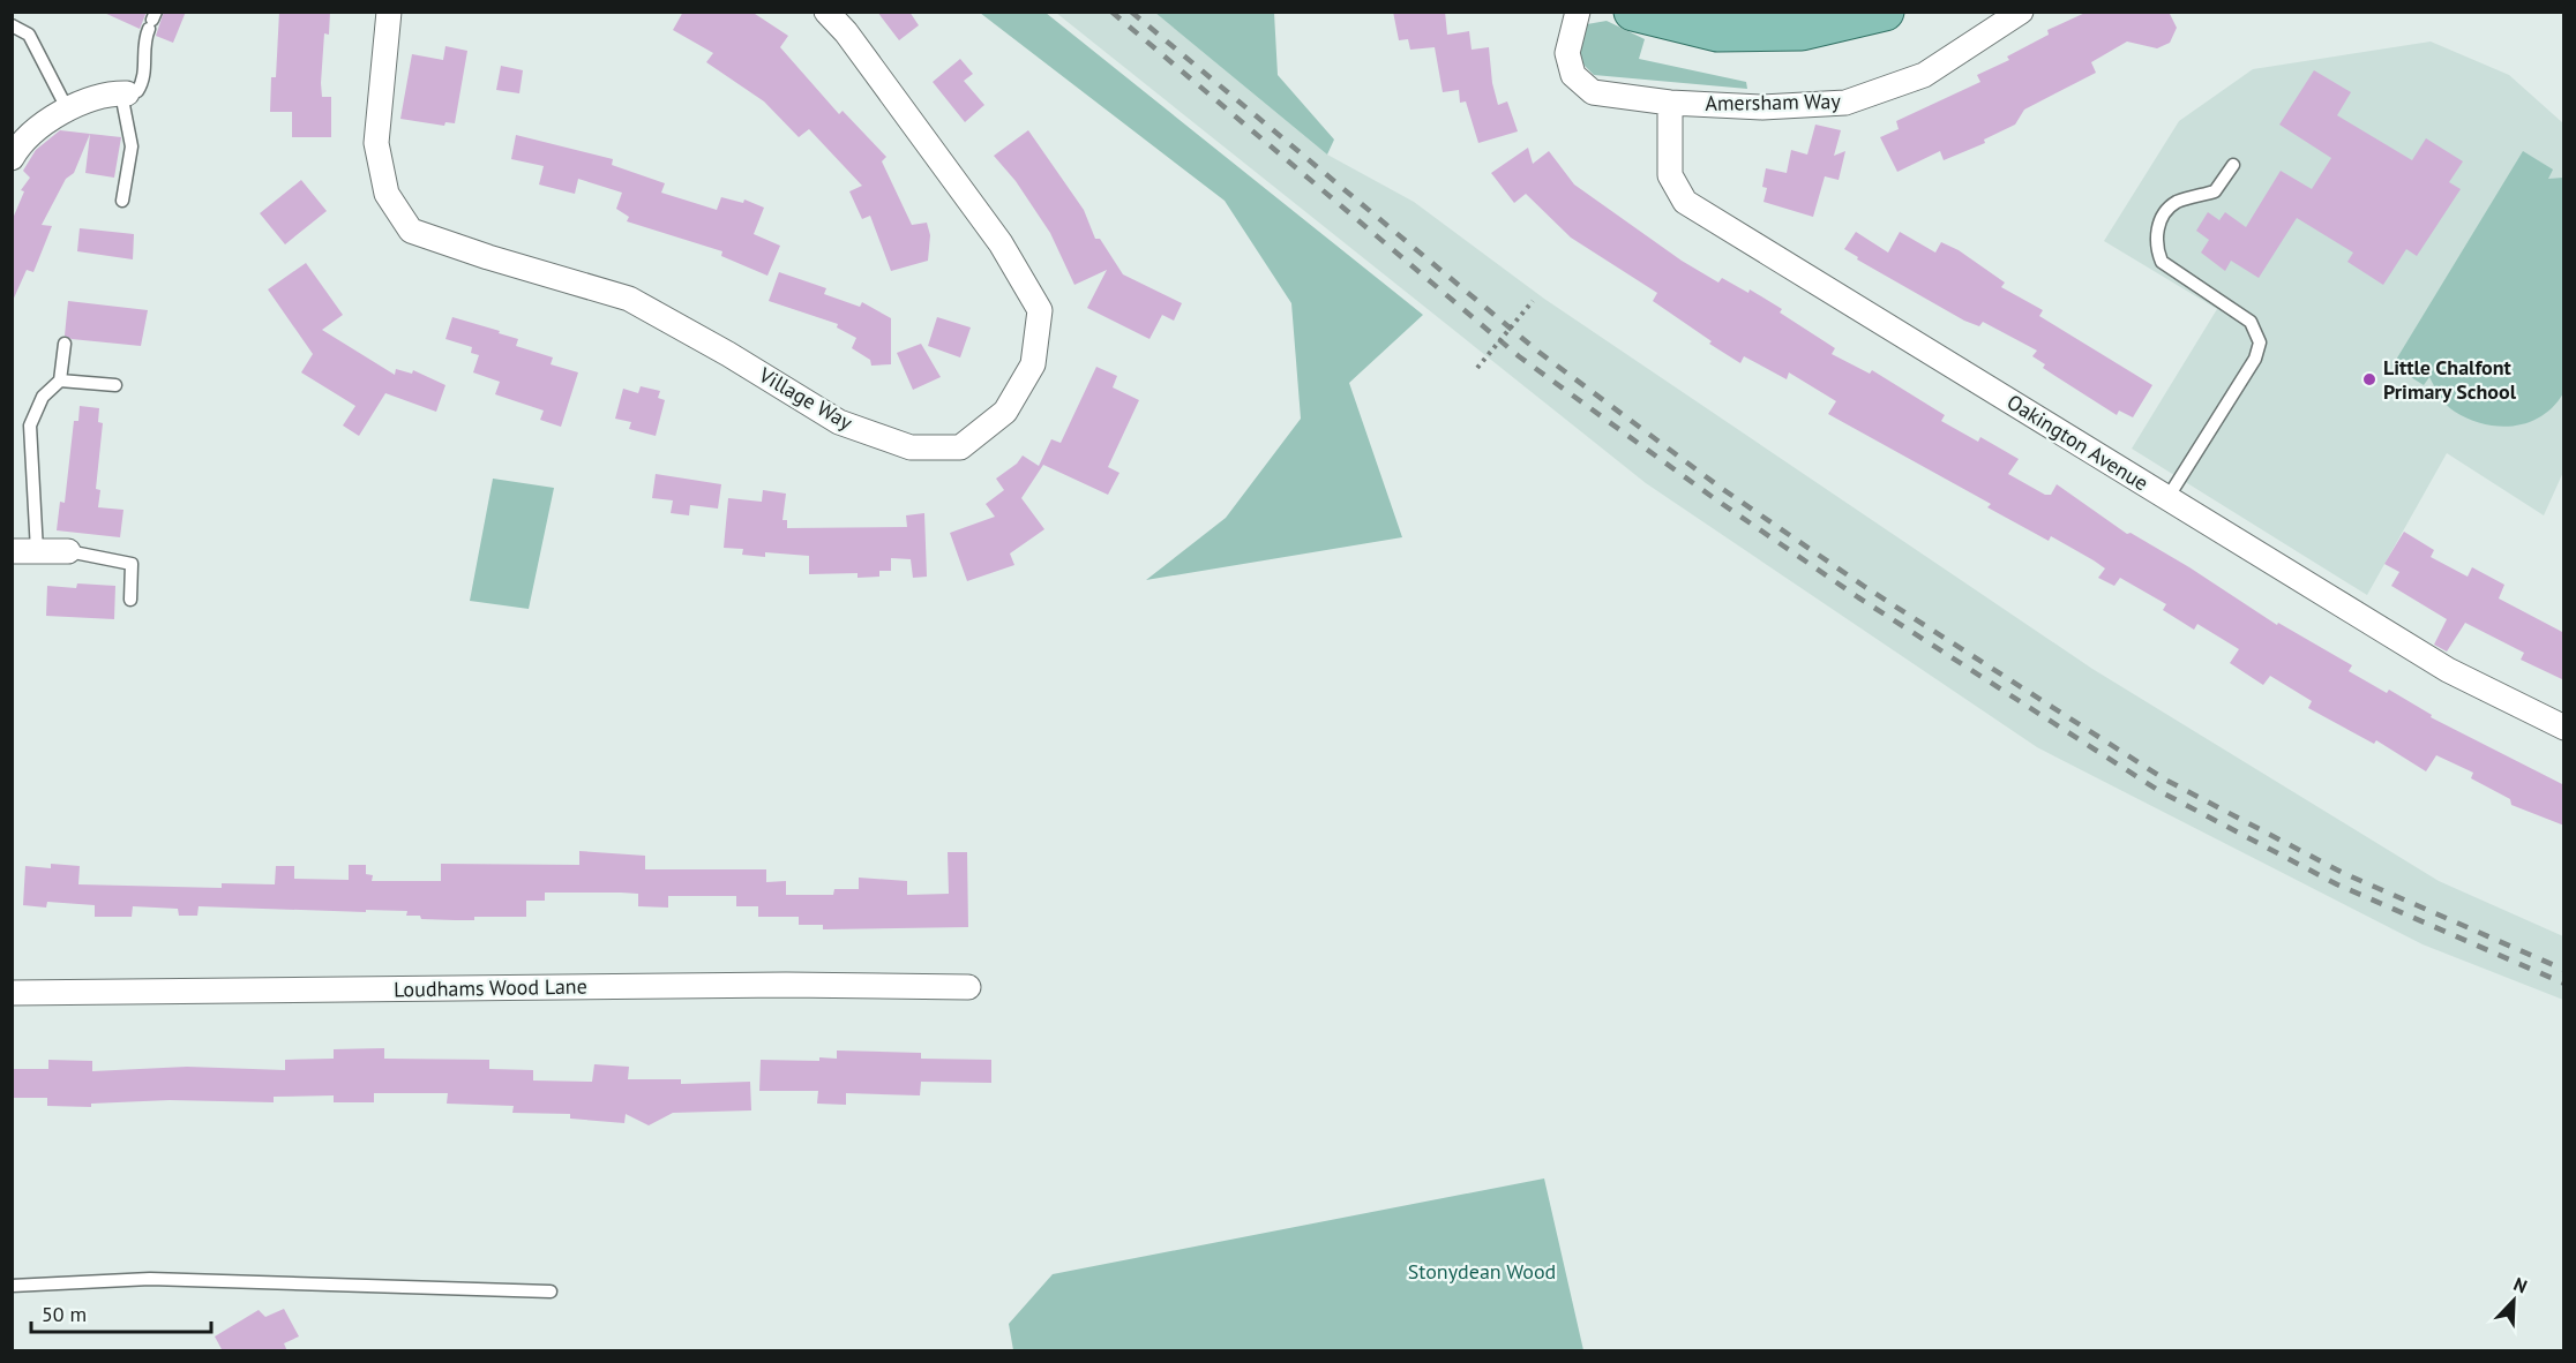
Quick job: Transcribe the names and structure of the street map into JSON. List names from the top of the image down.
{
  "streets": {
    "street": [
      "Amersham Way",
      "Village Way",
      "Oakington Avenue",
      "Loudhams Wood Lane"
    ]
  },
  "crossings": [
    ["Amersham Way", "Oakington Avenue"]
  ],
  "parks": ["Stonydean Wood"],
  "places": ["Little Chalfont Primary School"],
  "scale_bar": "50 m",
  "north": "top right"
}
